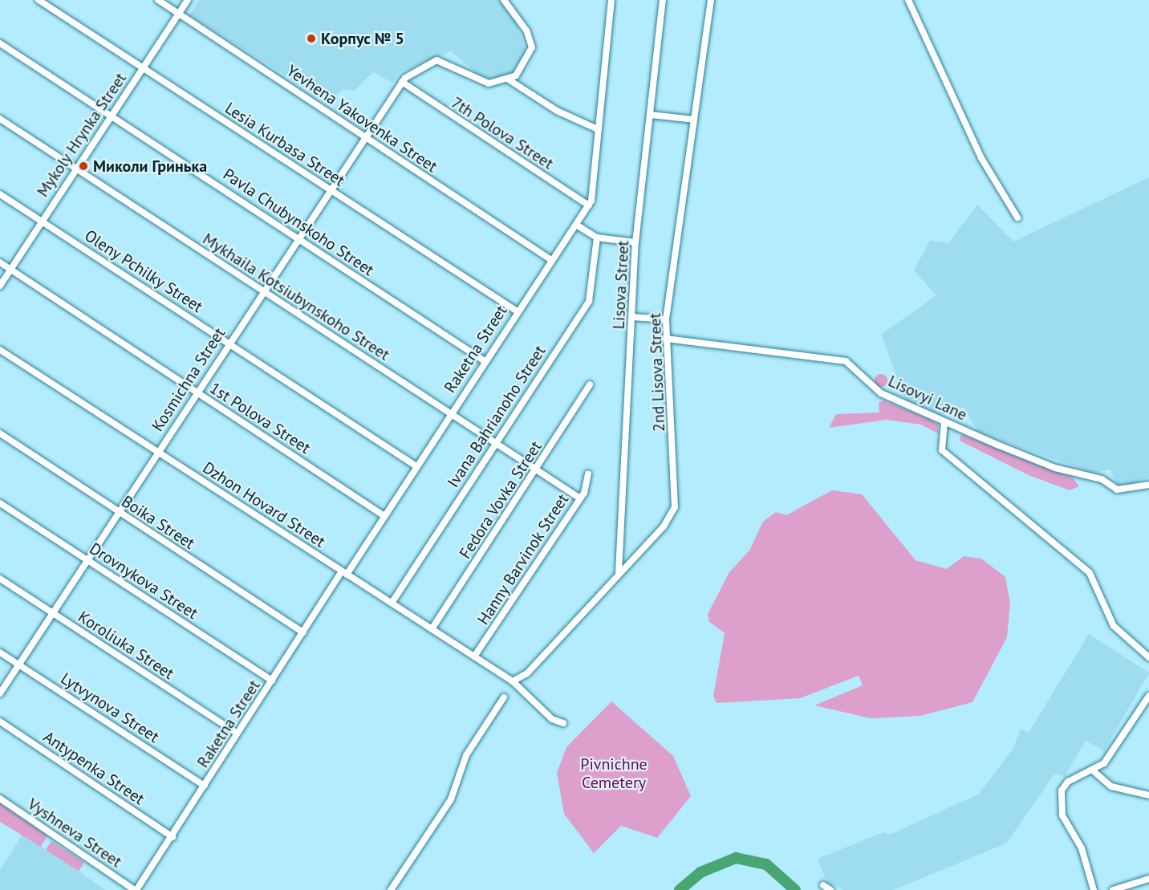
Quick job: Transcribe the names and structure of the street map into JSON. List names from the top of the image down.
{
  "streets": {
    "street": [
      "Yevhena Yakovenka Street",
      "7th Polova Street",
      "Mykoly Hrynka Street",
      "Lesia Kurbasa Street",
      "Pavla Chubynskoho Street",
      "Oleny Pchilky Street",
      "Lisova Street",
      "Mykhaila Kotsiubynskoho Street",
      "Raketna Street",
      "2nd Lisova Street",
      "Kosmichna Street",
      "Lisovyi Lane",
      "Ivana Bahrianoho Street",
      "1st Polova Street",
      "Fedora Vovka Street",
      "Dzhon Hovard Street",
      "Boika Street",
      "Hanny Barvinok Street",
      "Drovnykova Street",
      "Koroliuka Street",
      "Lytvynova Street",
      "Antypenka Street",
      "Vyshneva Street"
    ]
  },
  "crossings": [
    ["Yevhena Yakovenka Street", "Mykoly Hrynka Street"],
    ["Yevhena Yakovenka Street", "Raketna Street"],
    ["Yevhena Yakovenka Street", "Kosmichna Street"],
    ["7th Polova Street", "Raketna Street"],
    ["7th Polova Street", "Kosmichna Street"],
    ["Mykoly Hrynka Street", "Lesia Kurbasa Street"],
    ["Mykoly Hrynka Street", "Pavla Chubynskoho Street"],
    ["Mykoly Hrynka Street", "Oleny Pchilky Street"],
    ["Mykoly Hrynka Street", "Mykhaila Kotsiubynskoho Street"],
    ["Mykoly Hrynka Street", "1st Polova Street"],
    ["Lesia Kurbasa Street", "Raketna Street"],
    ["Lesia Kurbasa Street", "Kosmichna Street"],
    ["Pavla Chubynskoho Street", "Raketna Street"],
    ["Pavla Chubynskoho Street", "Kosmichna Street"],
    ["Oleny Pchilky Street", "Raketna Street"],
    ["Oleny Pchilky Street", "Kosmichna Street"],
    ["Lisova Street", "2nd Lisova Street"],
    ["Mykhaila Kotsiubynskoho Street", "Raketna Street"],
    ["Mykhaila Kotsiubynskoho Street", "Kosmichna Street"],
    ["Mykhaila Kotsiubynskoho Street", "Ivana Bahrianoho Street"],
    ["Mykhaila Kotsiubynskoho Street", "Fedora Vovka Street"],
    ["Mykhaila Kotsiubynskoho Street", "Hanny Barvinok Street"],
    ["Raketna Street", "1st Polova Street"],
    ["Raketna Street", "Dzhon Hovard Street"],
    ["Raketna Street", "Boika Street"],
    ["Raketna Street", "Drovnykova Street"],
    ["Raketna Street", "Koroliuka Street"],
    ["Raketna Street", "Lytvynova Street"],
    ["Raketna Street", "Antypenka Street"],
    ["Raketna Street", "Vyshneva Street"],
    ["2nd Lisova Street", "Lisovyi Lane"],
    ["2nd Lisova Street", "Dzhon Hovard Street"],
    ["Kosmichna Street", "1st Polova Street"],
    ["Kosmichna Street", "Dzhon Hovard Street"],
    ["Kosmichna Street", "Boika Street"],
    ["Kosmichna Street", "Drovnykova Street"],
    ["Kosmichna Street", "Koroliuka Street"],
    ["Kosmichna Street", "Lytvynova Street"],
    ["Ivana Bahrianoho Street", "Dzhon Hovard Street"],
    ["Fedora Vovka Street", "Dzhon Hovard Street"],
    ["Dzhon Hovard Street", "Hanny Barvinok Street"]
  ],
  "parks": ["Pivnichne Cemetery"],
  "places": ["Корпус № 5", "Миколи Гринька"]
}
